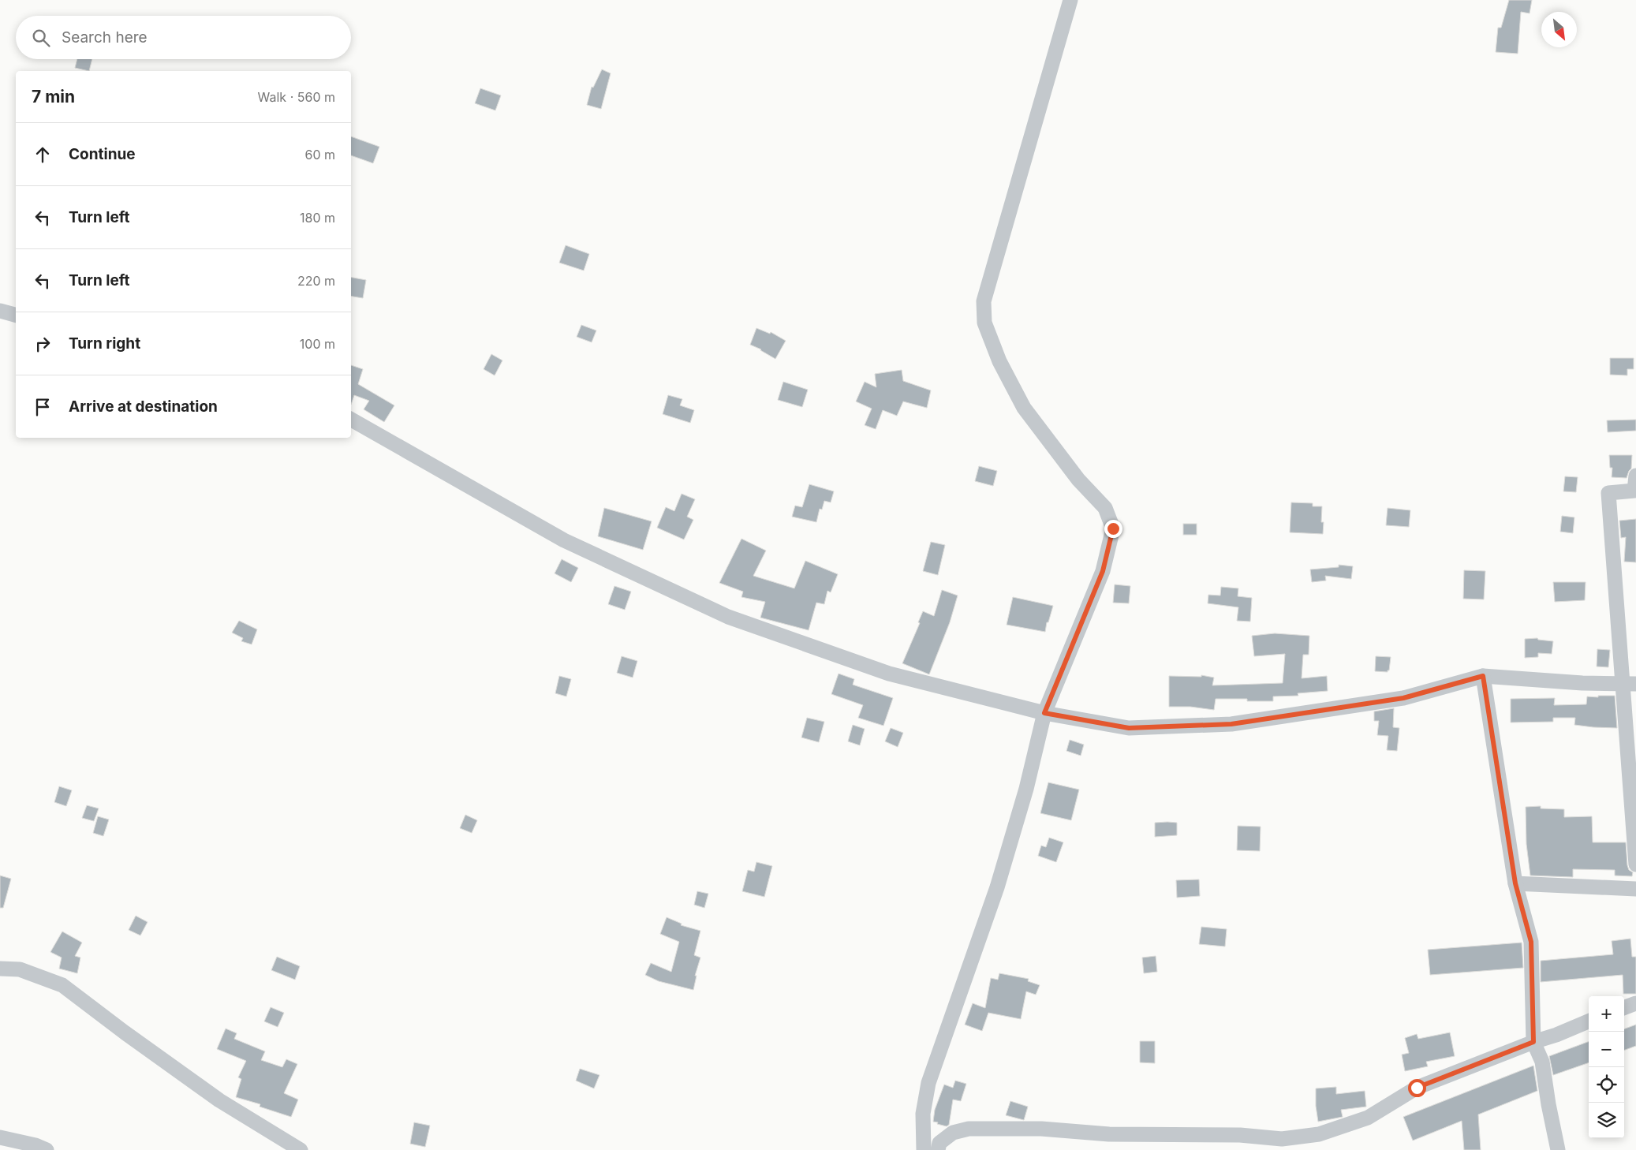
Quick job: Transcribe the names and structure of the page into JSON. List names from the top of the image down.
{
  "north": "bottom right",
  "page": {
    "search": "Search here",
    "heading": ["7 min", "Walk · 560 m"],
    "list": [
      ["Continue", "60 m"],
      ["Turn left", "180 m"],
      ["Turn left", "220 m"],
      ["Turn right", "100 m"],
      "Arrive at destination"
    ],
    "map_buttons": ["+", "−"]
  }
}
